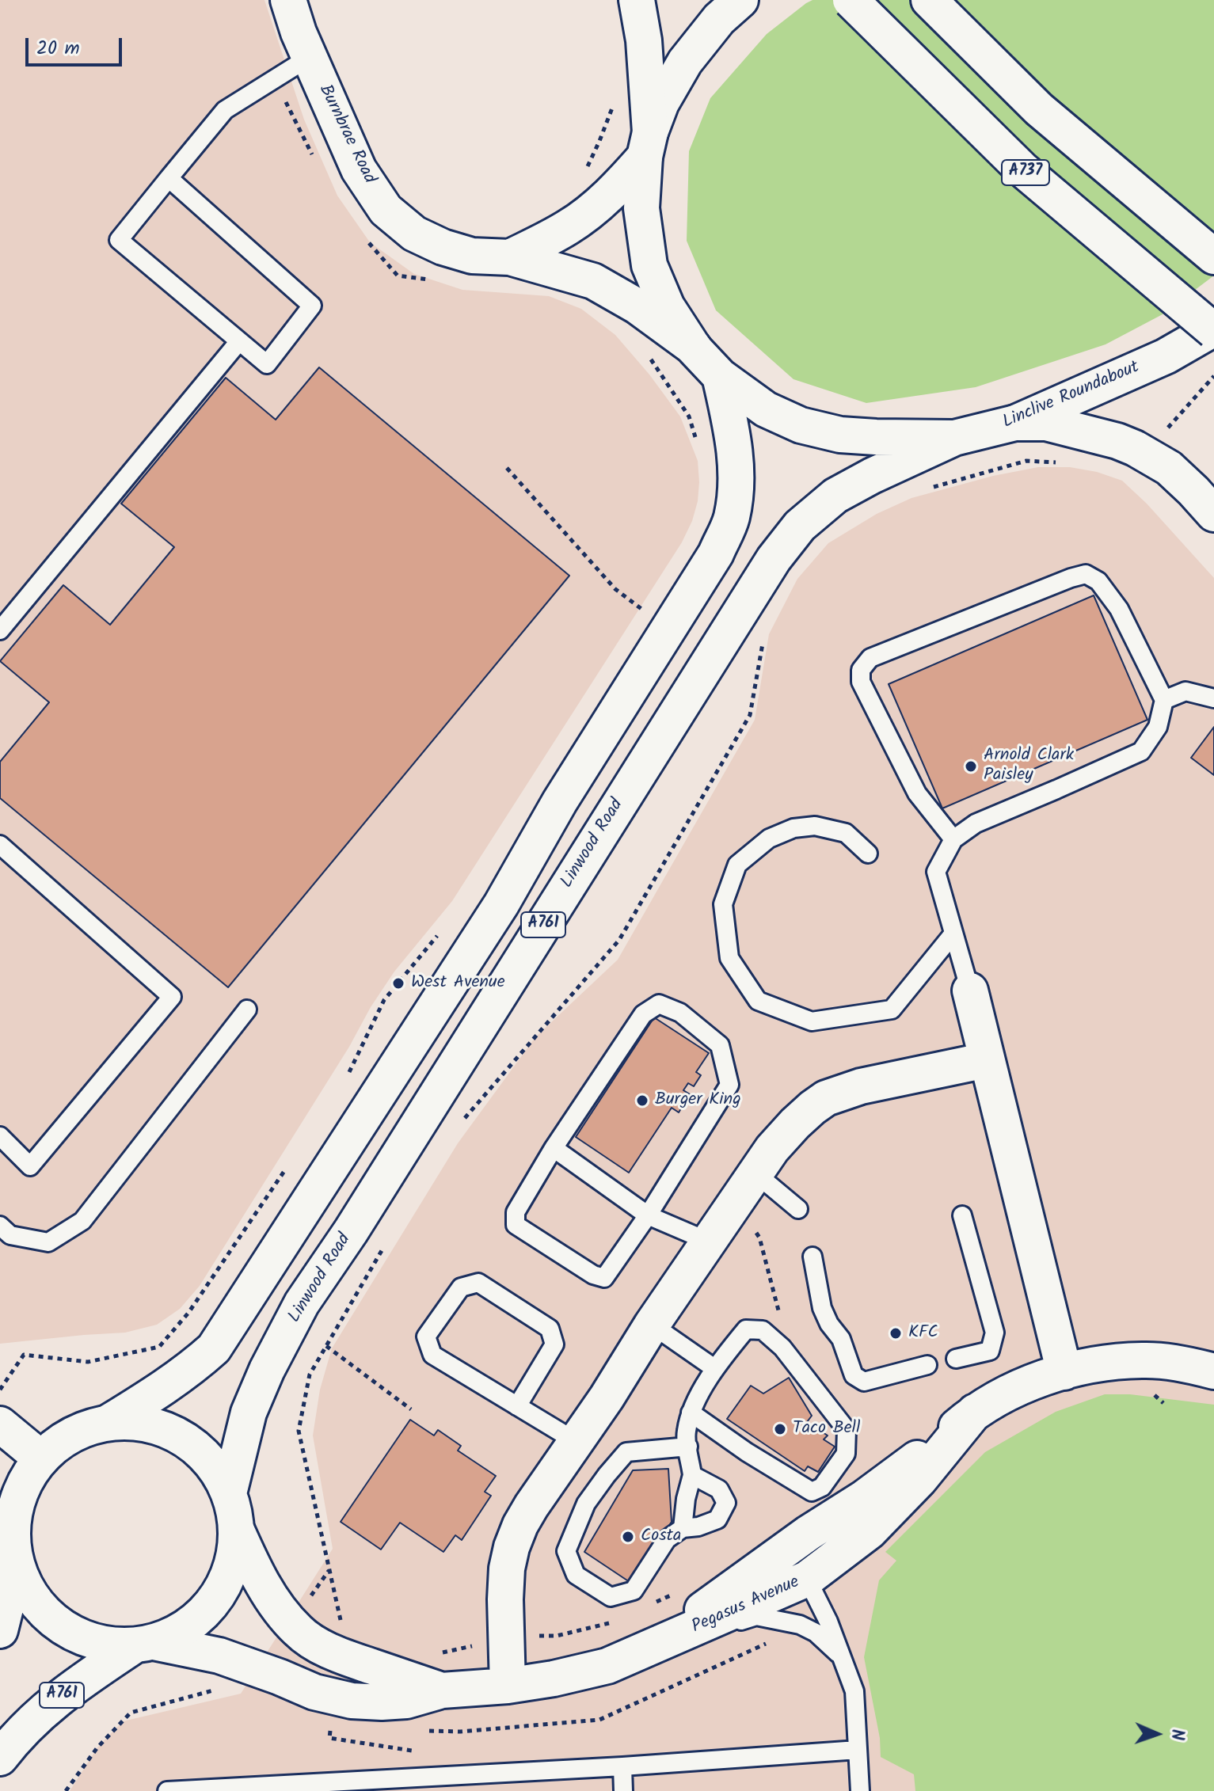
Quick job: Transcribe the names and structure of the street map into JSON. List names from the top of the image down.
{
  "streets": {
    "main road": [
      "Burnbrae Road",
      "A737",
      "Linclive Roundabout",
      "Linwood Road",
      "A761",
      "Pegasus Avenue"
    ]
  },
  "crossings": [
    ["Burnbrae Road", "Linclive Roundabout"],
    ["A737", "Linclive Roundabout"],
    ["Linclive Roundabout", "Linwood Road"],
    ["Linclive Roundabout", "A761"],
    ["Linwood Road", "A761"],
    ["Linwood Road", "Pegasus Avenue"],
    ["A761", "Pegasus Avenue"]
  ],
  "places": [
    "Arnold Clark Paisley",
    "West Avenue",
    "Burger King",
    "KFC",
    "Taco Bell",
    "Costa"
  ],
  "scale_bar": "20 m",
  "north": "right"
}
